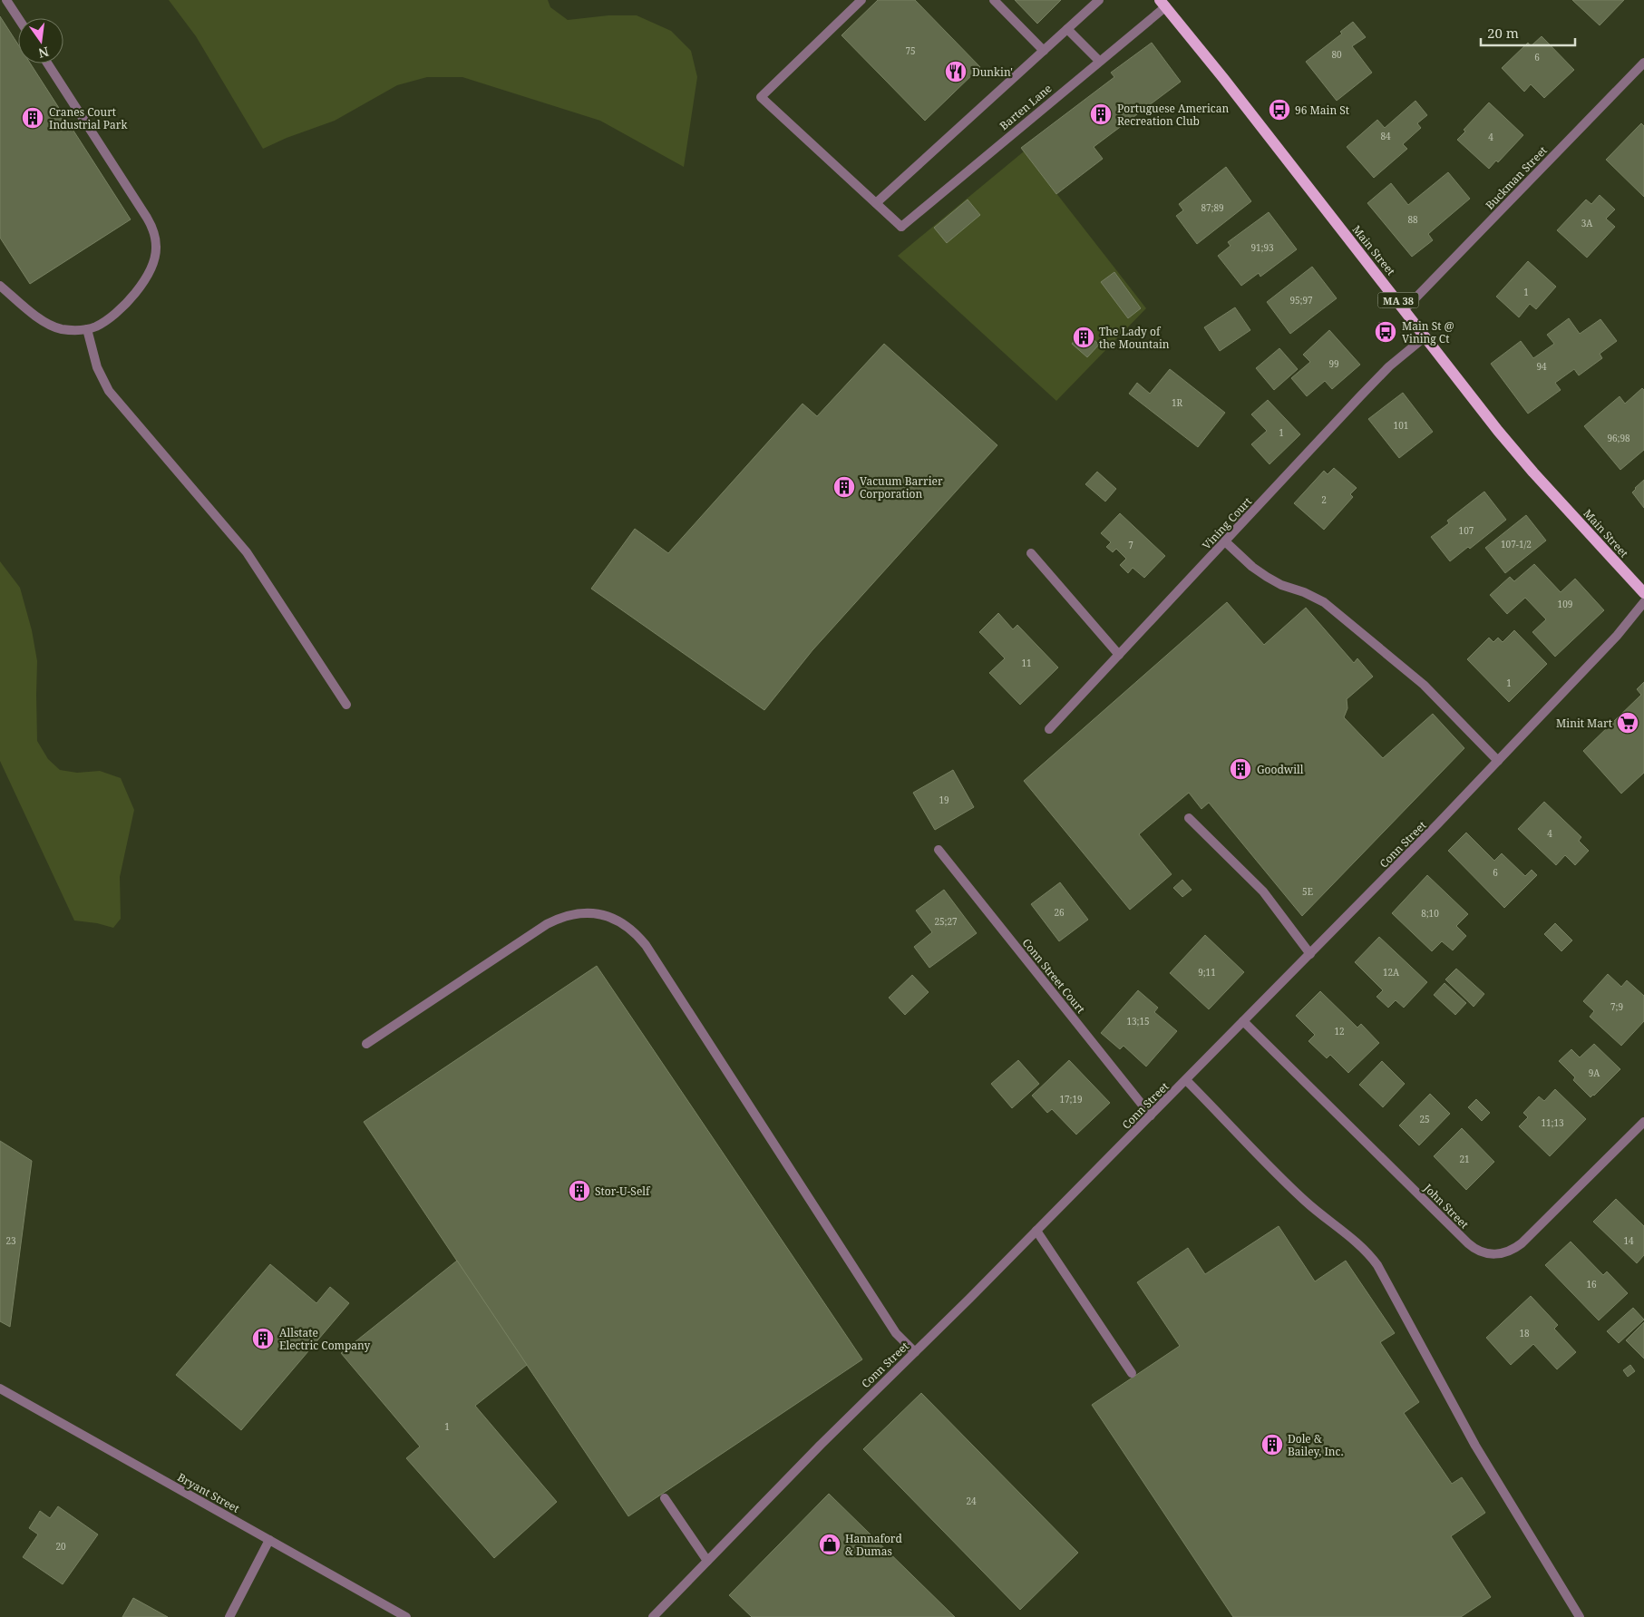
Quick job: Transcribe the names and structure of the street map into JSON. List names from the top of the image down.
{
  "streets": {
    "main road": ["Main Street", "MA 38"],
    "street": [
      "Barten Lane",
      "Buckman Street",
      "Vining Court",
      "Conn Street",
      "Conn Street Court",
      "John Street",
      "Bryant Street"
    ]
  },
  "crossings": [
    ["Barten Lane", "Main Street"],
    ["Buckman Street", "Main Street"],
    ["Main Street", "Vining Court"],
    ["Conn Street", "Conn Street Court"],
    ["Conn Street", "John Street"]
  ],
  "places": {
    "restaurant": ["Dunkin'"],
    "bus stop": ["96 Main St", "Main St @ Vining Ct"],
    "building": [
      "Portuguese American Recreation Club",
      "Cranes Court Industrial Park",
      "The Lady of the Mountain",
      "Vacuum Barrier Corporation",
      "Goodwill",
      "Stor-U-Self",
      "Allstate Electric Company",
      "Dole & Bailey, Inc."
    ],
    "supermarket": ["Minit Mart"],
    "shop": ["Hannaford & Dumas"]
  },
  "house_numbers": [
    "75",
    "80",
    "6",
    "84",
    "4",
    "87;89",
    "88",
    "3A",
    "91;93",
    "1",
    "95;97",
    "99",
    "94",
    "1R",
    "101",
    "1",
    "96;98",
    "2",
    "107",
    "107-1/2",
    "7",
    "109",
    "11",
    "1",
    "19",
    "4",
    "6",
    "5E",
    "26",
    "8;10",
    "25;27",
    "9;11",
    "12A",
    "7;9",
    "13;15",
    "12",
    "9A",
    "17;19",
    "25",
    "11;13",
    "21",
    "23",
    "14",
    "16",
    "18",
    "1",
    "24",
    "20"
  ],
  "scale_bar": "20 m",
  "north": "bottom"
}
